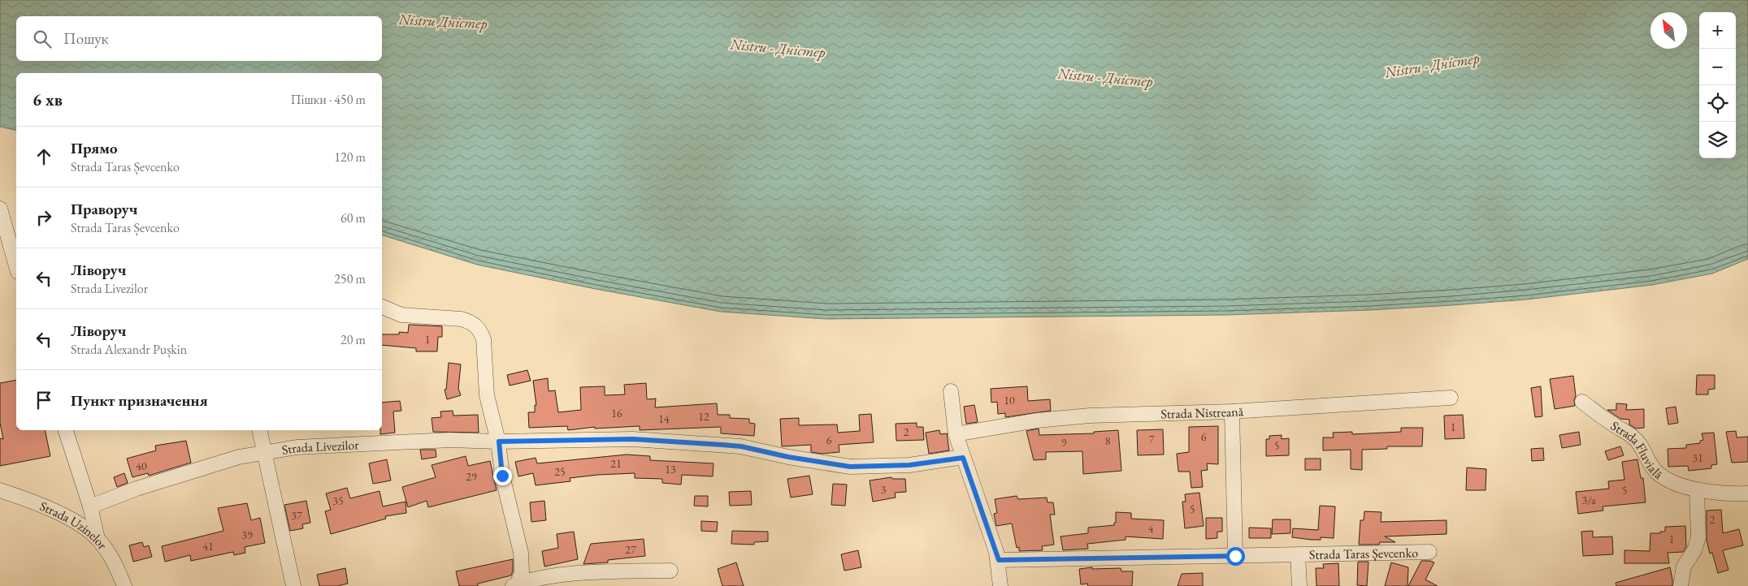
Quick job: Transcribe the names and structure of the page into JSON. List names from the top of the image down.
{
  "streets": {
    "street": [
      "Strada Nistreană",
      "Strada Livezilor",
      "Strada Fluvială",
      "Strada Uzinelor",
      "Strada Taras Șevcenko"
    ]
  },
  "water": ["Nistru Дністер", "Nistru - Дністер"],
  "house_numbers": [
    "1",
    "10",
    "16",
    "12",
    "14",
    "1",
    "2",
    "6",
    "7",
    "6",
    "8",
    "9",
    "5",
    "31",
    "21",
    "40",
    "13",
    "25",
    "29",
    "3",
    "5",
    "3/a",
    "35",
    "5",
    "37",
    "2",
    "4",
    "39",
    "1",
    "41",
    "27"
  ],
  "north": "top left",
  "page": {
    "map_buttons": ["+", "−"],
    "search": "Пошук",
    "heading": ["6 хв", "Пішки · 450 m"],
    "list": [
      ["Прямо", "Strada Taras Șevcenko", "120 m"],
      ["Праворуч", "Strada Taras Șevcenko", "60 m"],
      ["Ліворуч", "Strada Livezilor", "250 m"],
      ["Ліворуч", "Strada Alexandr Pușkin", "20 m"],
      "Пункт призначення"
    ]
  }
}
